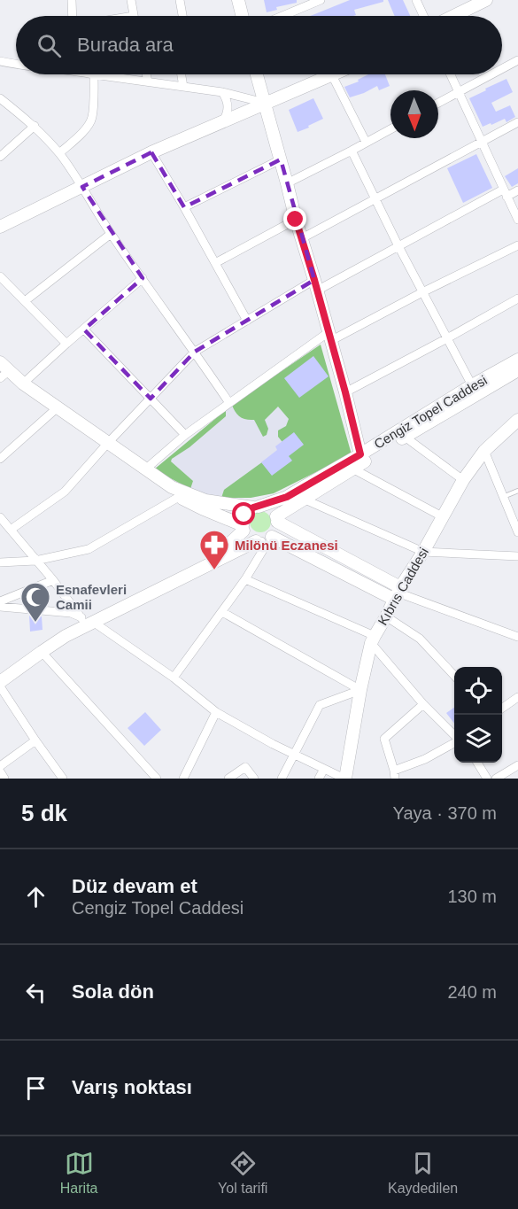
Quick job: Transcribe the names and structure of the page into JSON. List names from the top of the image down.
{
  "streets": {
    "street": ["Cengiz Topel Caddesi", "Kıbrıs Caddesi"]
  },
  "places": {
    "pharmacy": ["Milönü Eczanesi"],
    "mosque": ["Esnafevleri Camii"]
  },
  "north": "bottom",
  "page": {
    "search": "Burada ara",
    "heading": ["5 dk", "Yaya · 370 m"],
    "list": [
      ["Düz devam et", "Cengiz Topel Caddesi", "130 m"],
      ["Sola dön", "240 m"],
      "Varış noktası"
    ],
    "nav": ["Harita", "Yol tarifi", "Kaydedilen"]
  }
}
